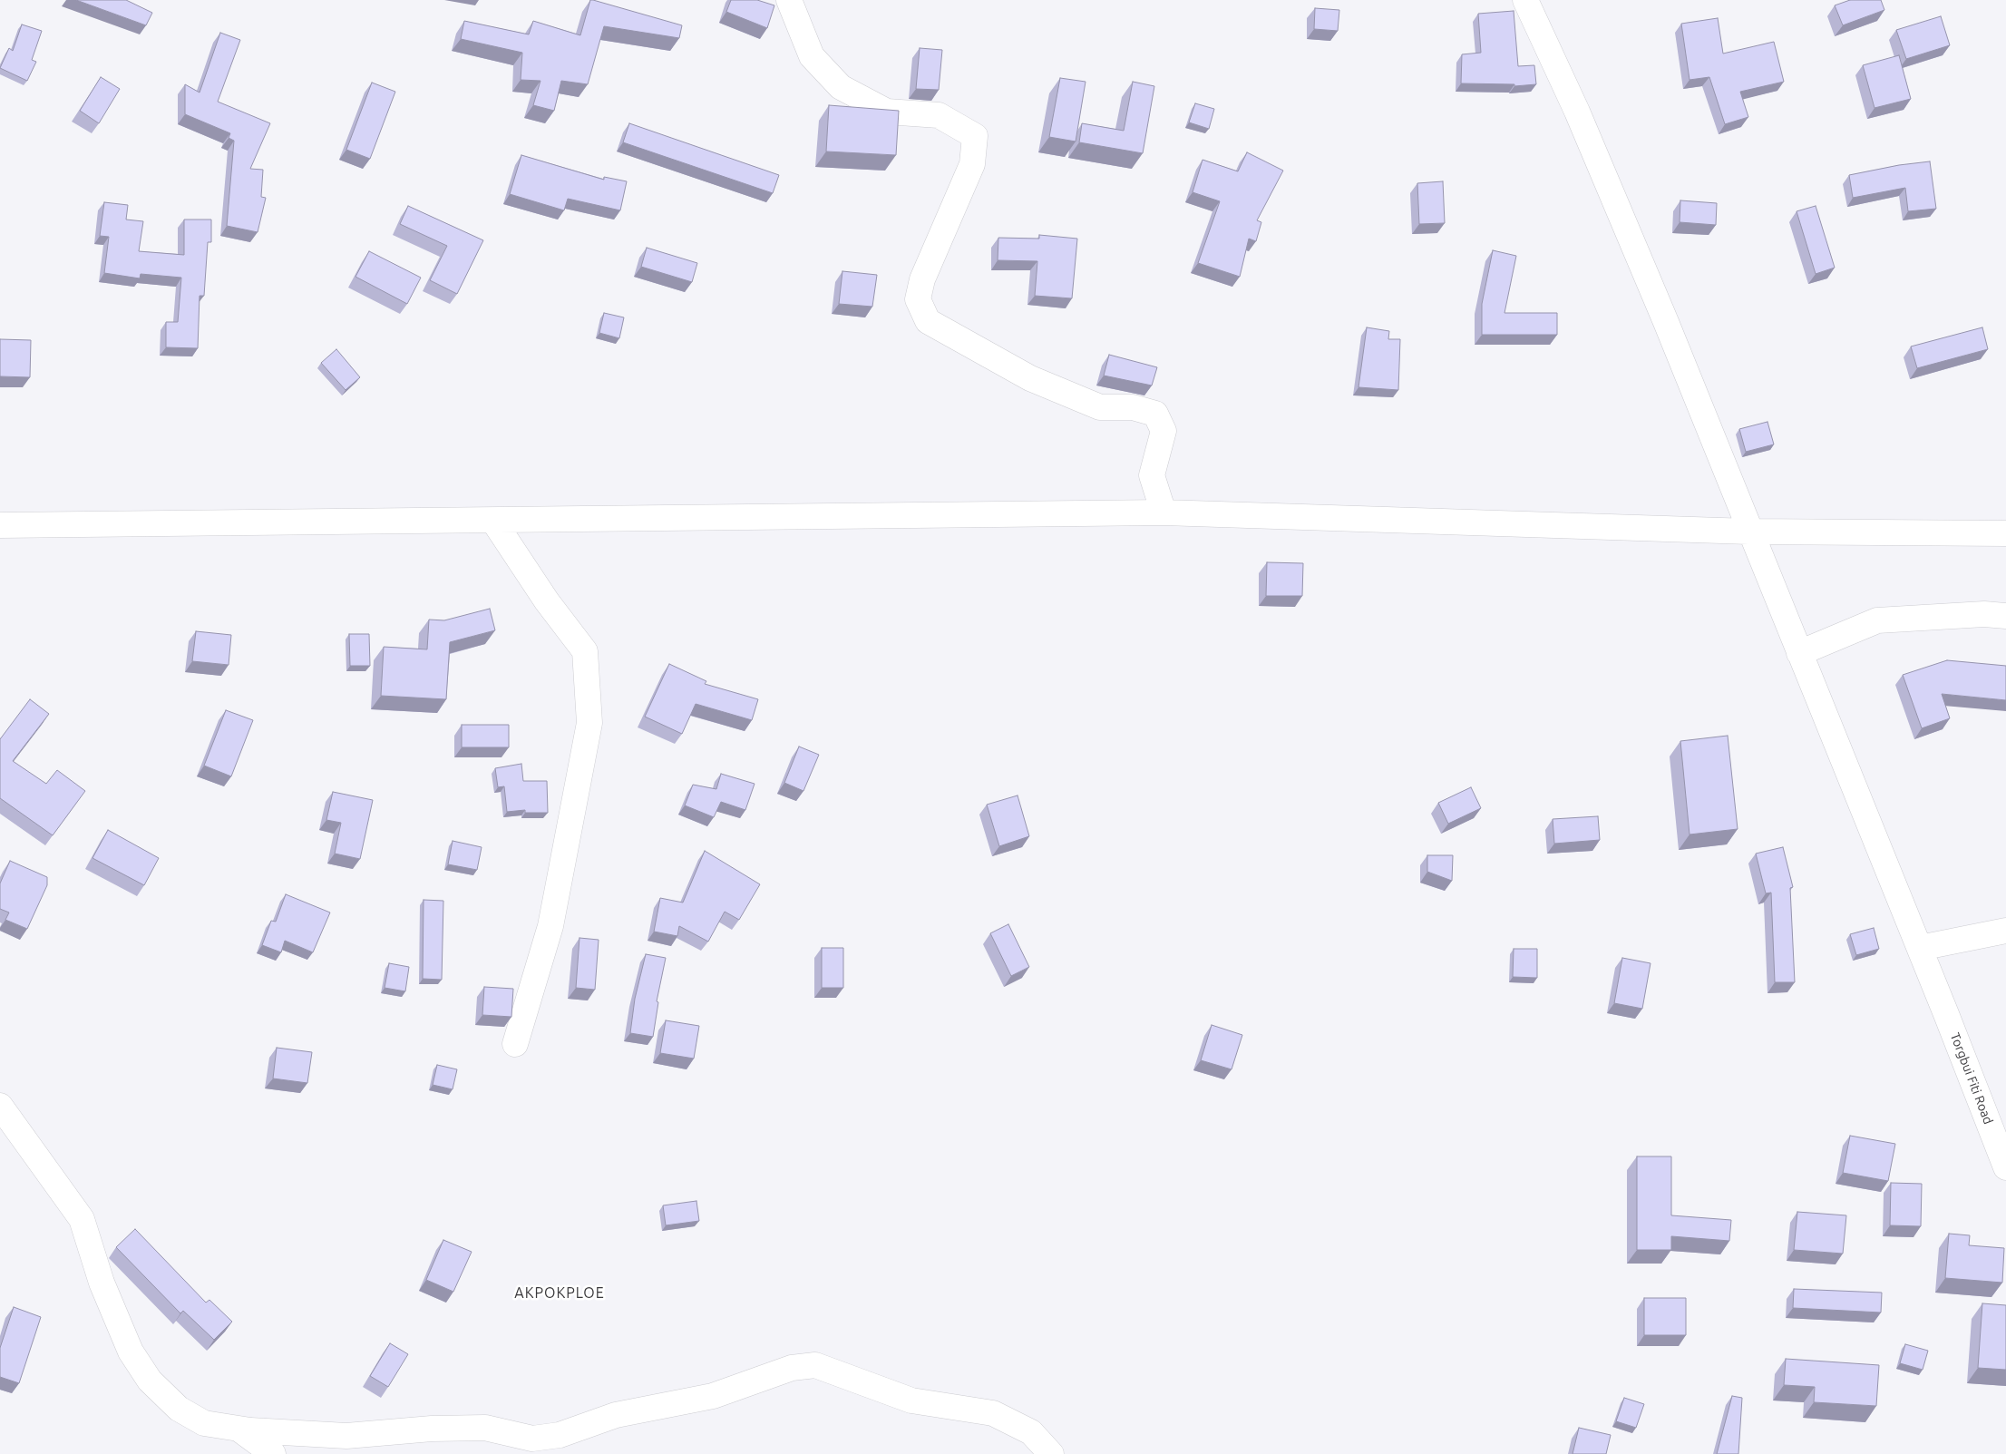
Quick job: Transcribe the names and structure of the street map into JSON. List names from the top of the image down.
{
  "streets": {
    "street": ["Torgbui Fiti Road"]
  },
  "districts": ["AKPOKPLOE"]
}
